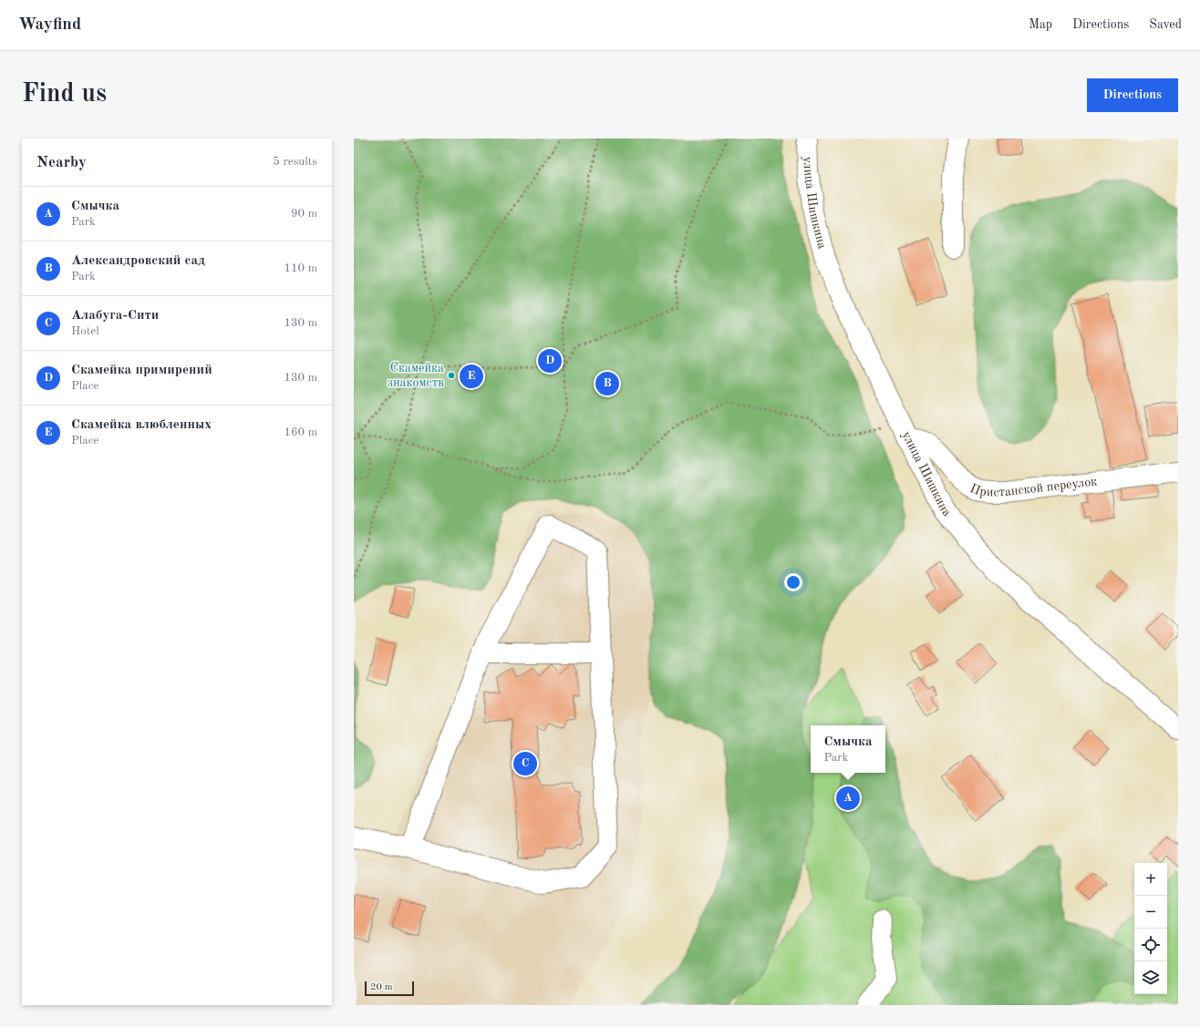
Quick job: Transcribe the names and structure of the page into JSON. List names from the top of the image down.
{
  "streets": {
    "street": ["улица Шишкина", "Пристанской переулок"]
  },
  "crossings": [
    ["улица Шишкина", "Пристанской переулок"]
  ],
  "places": ["Скамейка знакомств"],
  "scale_bar": "20 m",
  "page": {
    "header": "Wayfind",
    "nav": ["Map", "Directions", "Saved"],
    "buttons": "Directions",
    "title": "Find us",
    "heading": ["Nearby", "5 results"],
    "list": [
      {
        "mark": "A",
        "name": "Смычка",
        "note": "Park",
        "value": "90 m"
      },
      {
        "mark": "B",
        "name": "Александровский сад",
        "note": "Park",
        "value": "110 m"
      },
      {
        "mark": "C",
        "name": "Алабуга-Сити",
        "note": "Hotel",
        "value": "130 m"
      },
      {
        "mark": "D",
        "name": "Скамейка примирений",
        "note": "Place",
        "value": "130 m"
      },
      {
        "mark": "E",
        "name": "Скамейка влюбленных",
        "note": "Place",
        "value": "160 m"
      }
    ],
    "pins": [
      "D",
      "E",
      "B",
      "C",
      "A"
    ],
    "popup": ["Смычка", "Park"],
    "map_buttons": ["+", "−"],
    "scale": "20 m"
  }
}
